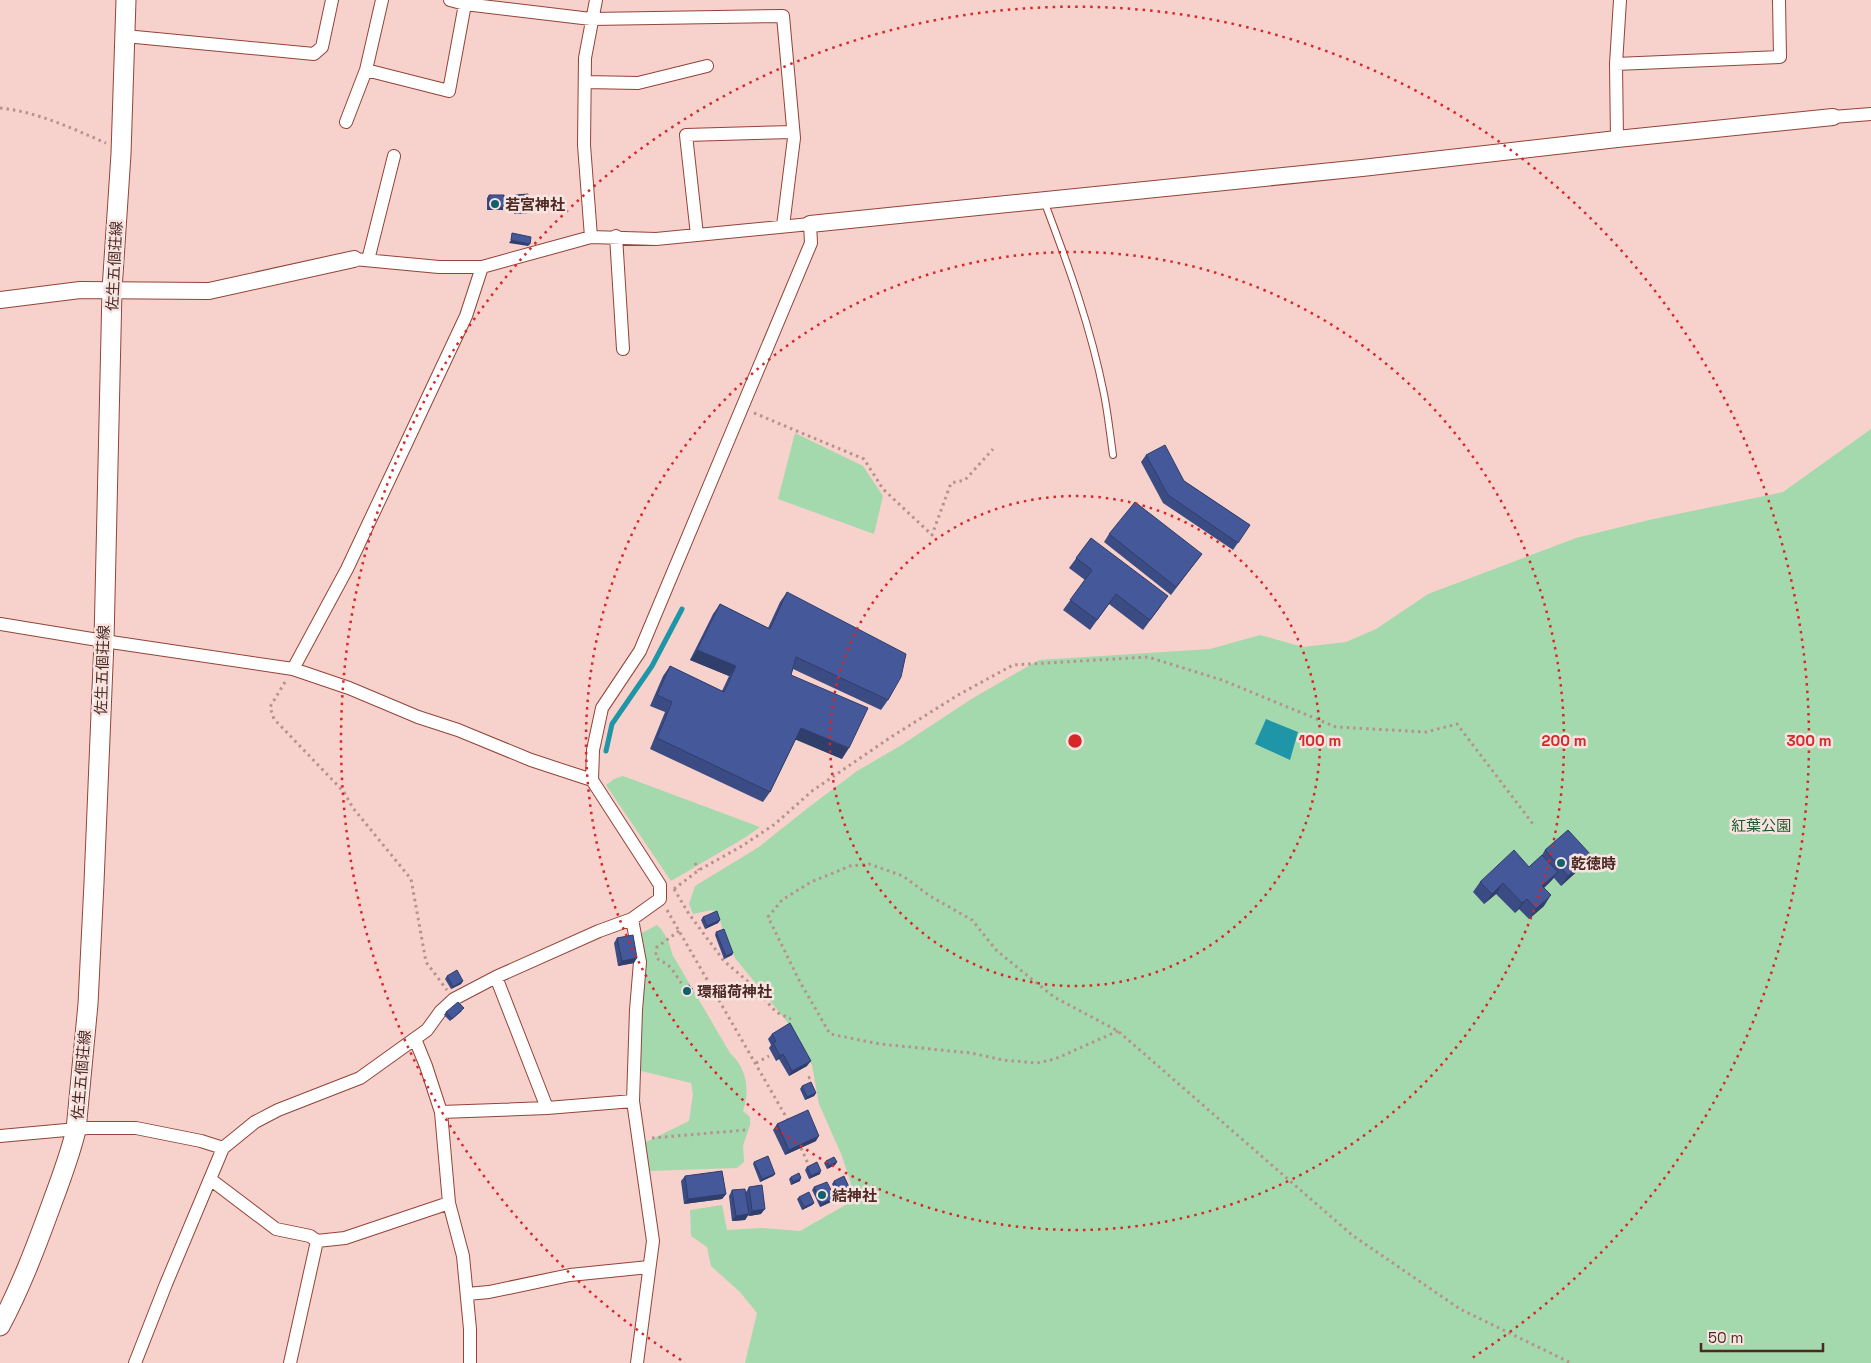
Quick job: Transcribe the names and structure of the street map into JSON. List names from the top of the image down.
{
  "streets": {
    "main road": ["佐生五個荘線"]
  },
  "parks": ["紅葉公園"],
  "places": [
    "若宮神社",
    "乾徳時",
    "環稲荷神社",
    "結神社"
  ],
  "scale_bar": "50 m",
  "rings": ["100 m", "200 m", "300 m"]
}
